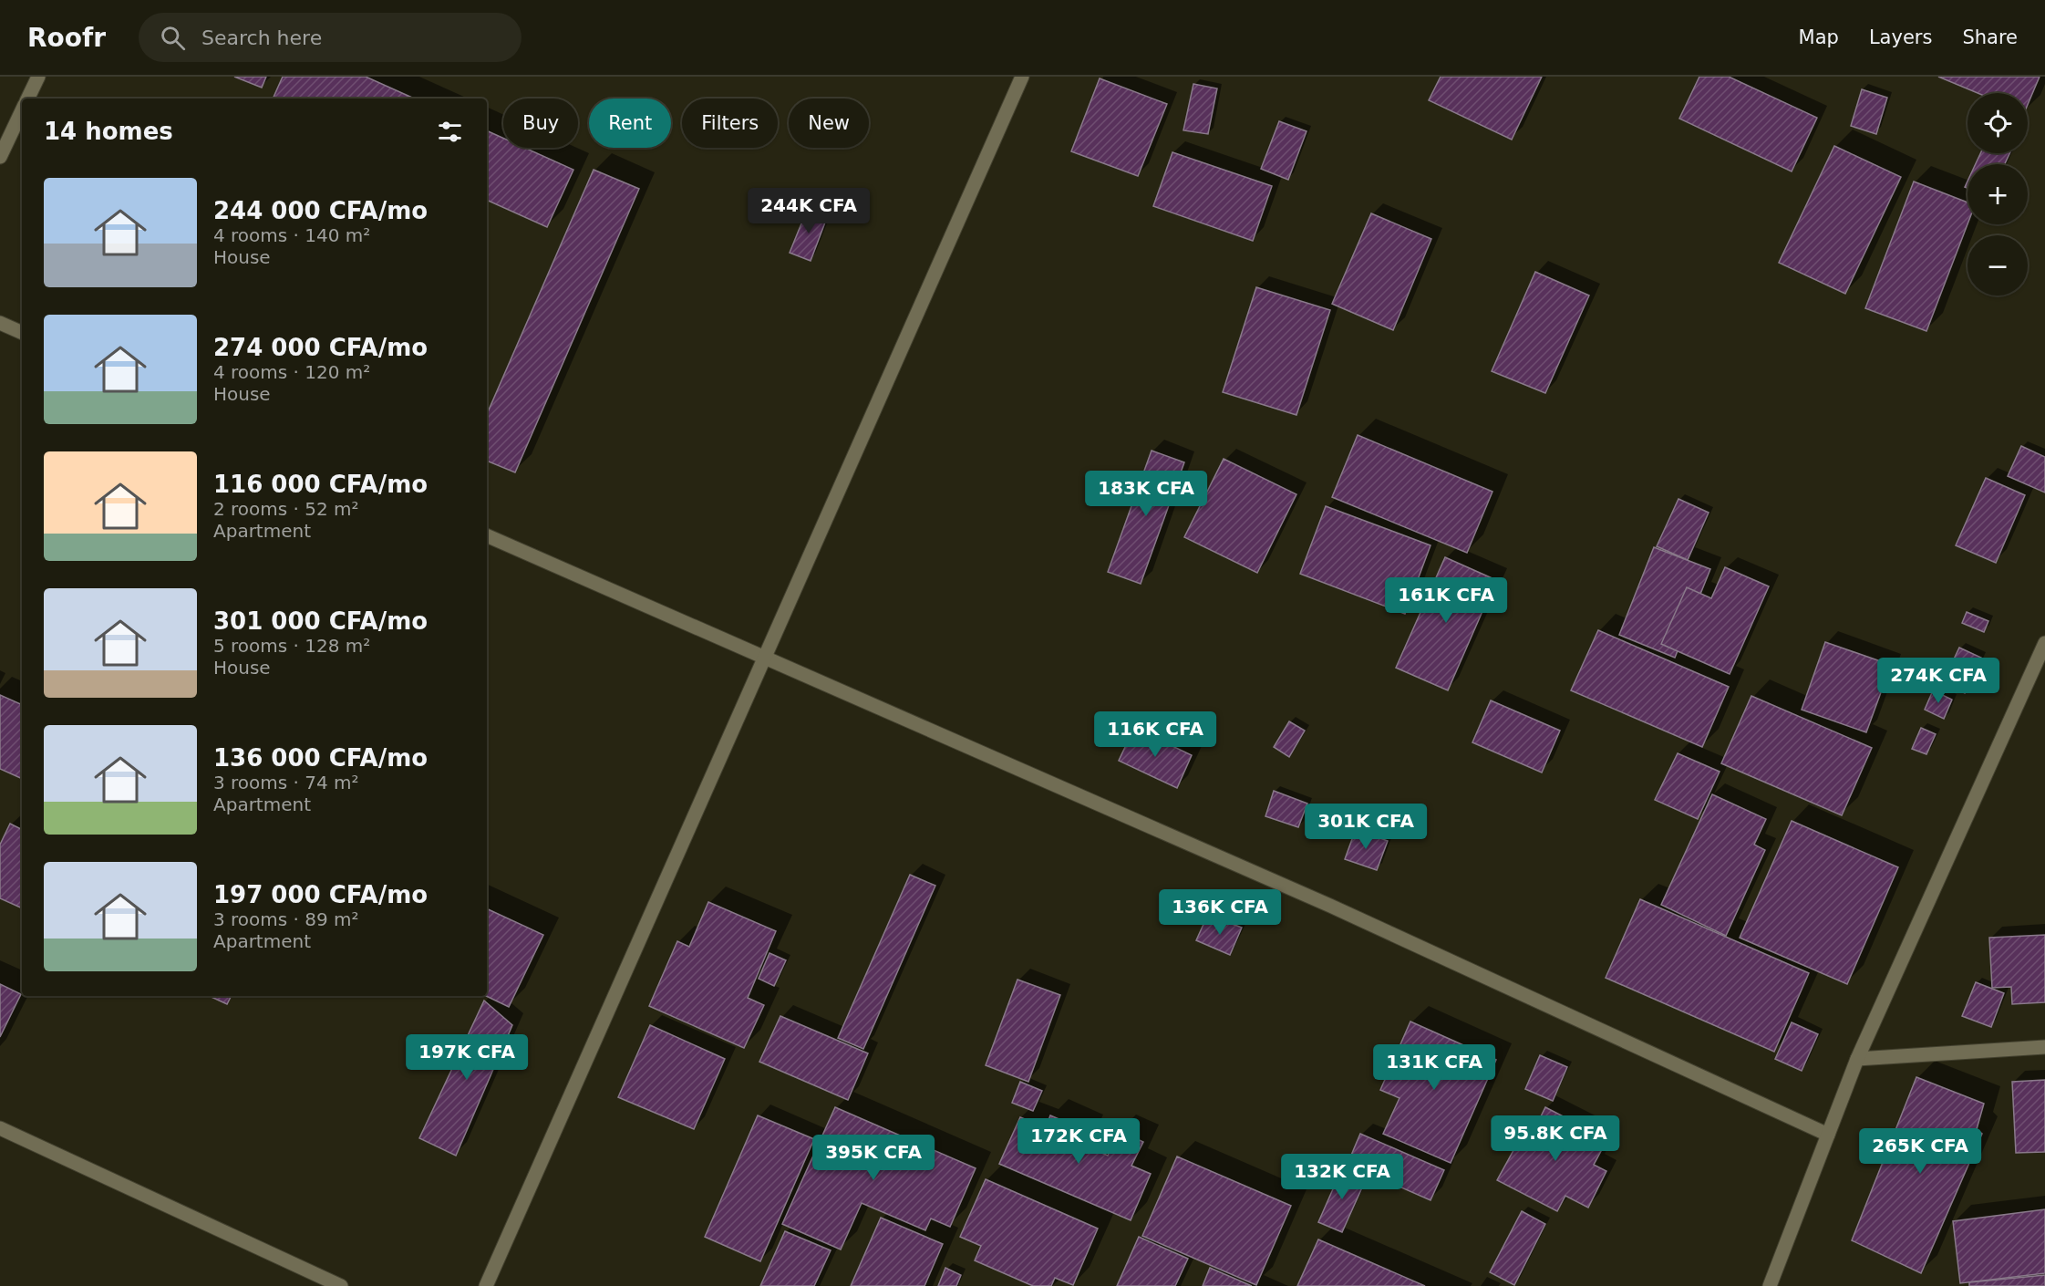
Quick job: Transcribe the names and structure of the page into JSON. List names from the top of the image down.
{
  "page": {
    "header": "Roofr",
    "search": "Search here",
    "nav": ["Map", "Layers", "Share"],
    "map_buttons": ["+", "−"],
    "chip": [
      "Buy",
      "Rent",
      "Filters",
      "New"
    ],
    "heading": "14 homes",
    "list": [
      {
        "name": "244 000 CFA/mo",
        "note": "4 rooms · 140 m² · House"
      },
      {
        "name": "274 000 CFA/mo",
        "note": "4 rooms · 120 m² · House"
      },
      {
        "name": "116 000 CFA/mo",
        "note": "2 rooms · 52 m² · Apartment"
      },
      {
        "name": "301 000 CFA/mo",
        "note": "5 rooms · 128 m² · House"
      },
      {
        "name": "136 000 CFA/mo",
        "note": "3 rooms · 74 m² · Apartment"
      },
      {
        "name": "197 000 CFA/mo",
        "note": "3 rooms · 89 m² · Apartment"
      }
    ],
    "price": [
      "244K CFA",
      "183K CFA",
      "161K CFA",
      "274K CFA",
      "116K CFA",
      "301K CFA",
      "136K CFA",
      "197K CFA",
      "131K CFA",
      "95.8K CFA",
      "172K CFA",
      "265K CFA",
      "395K CFA",
      "132K CFA"
    ]
  }
}
